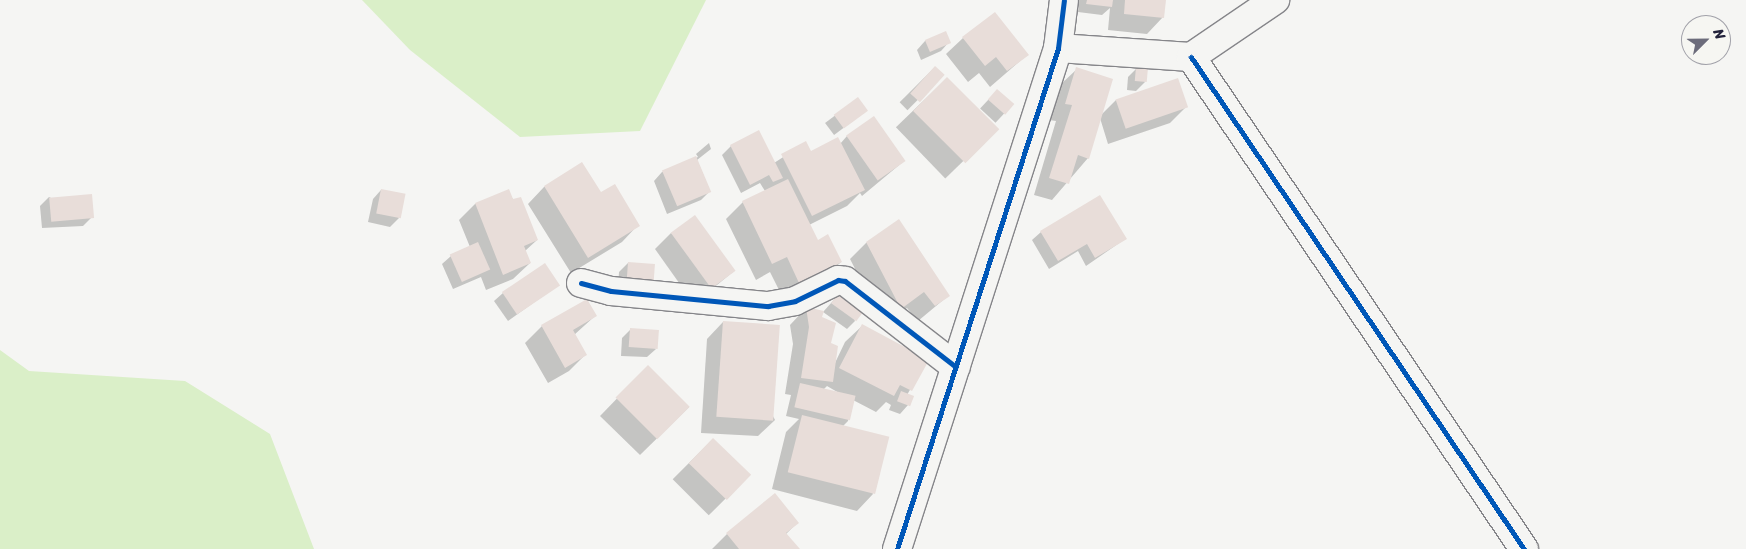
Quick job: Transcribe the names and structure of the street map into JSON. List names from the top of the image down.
{
  "north": "top right"
}
